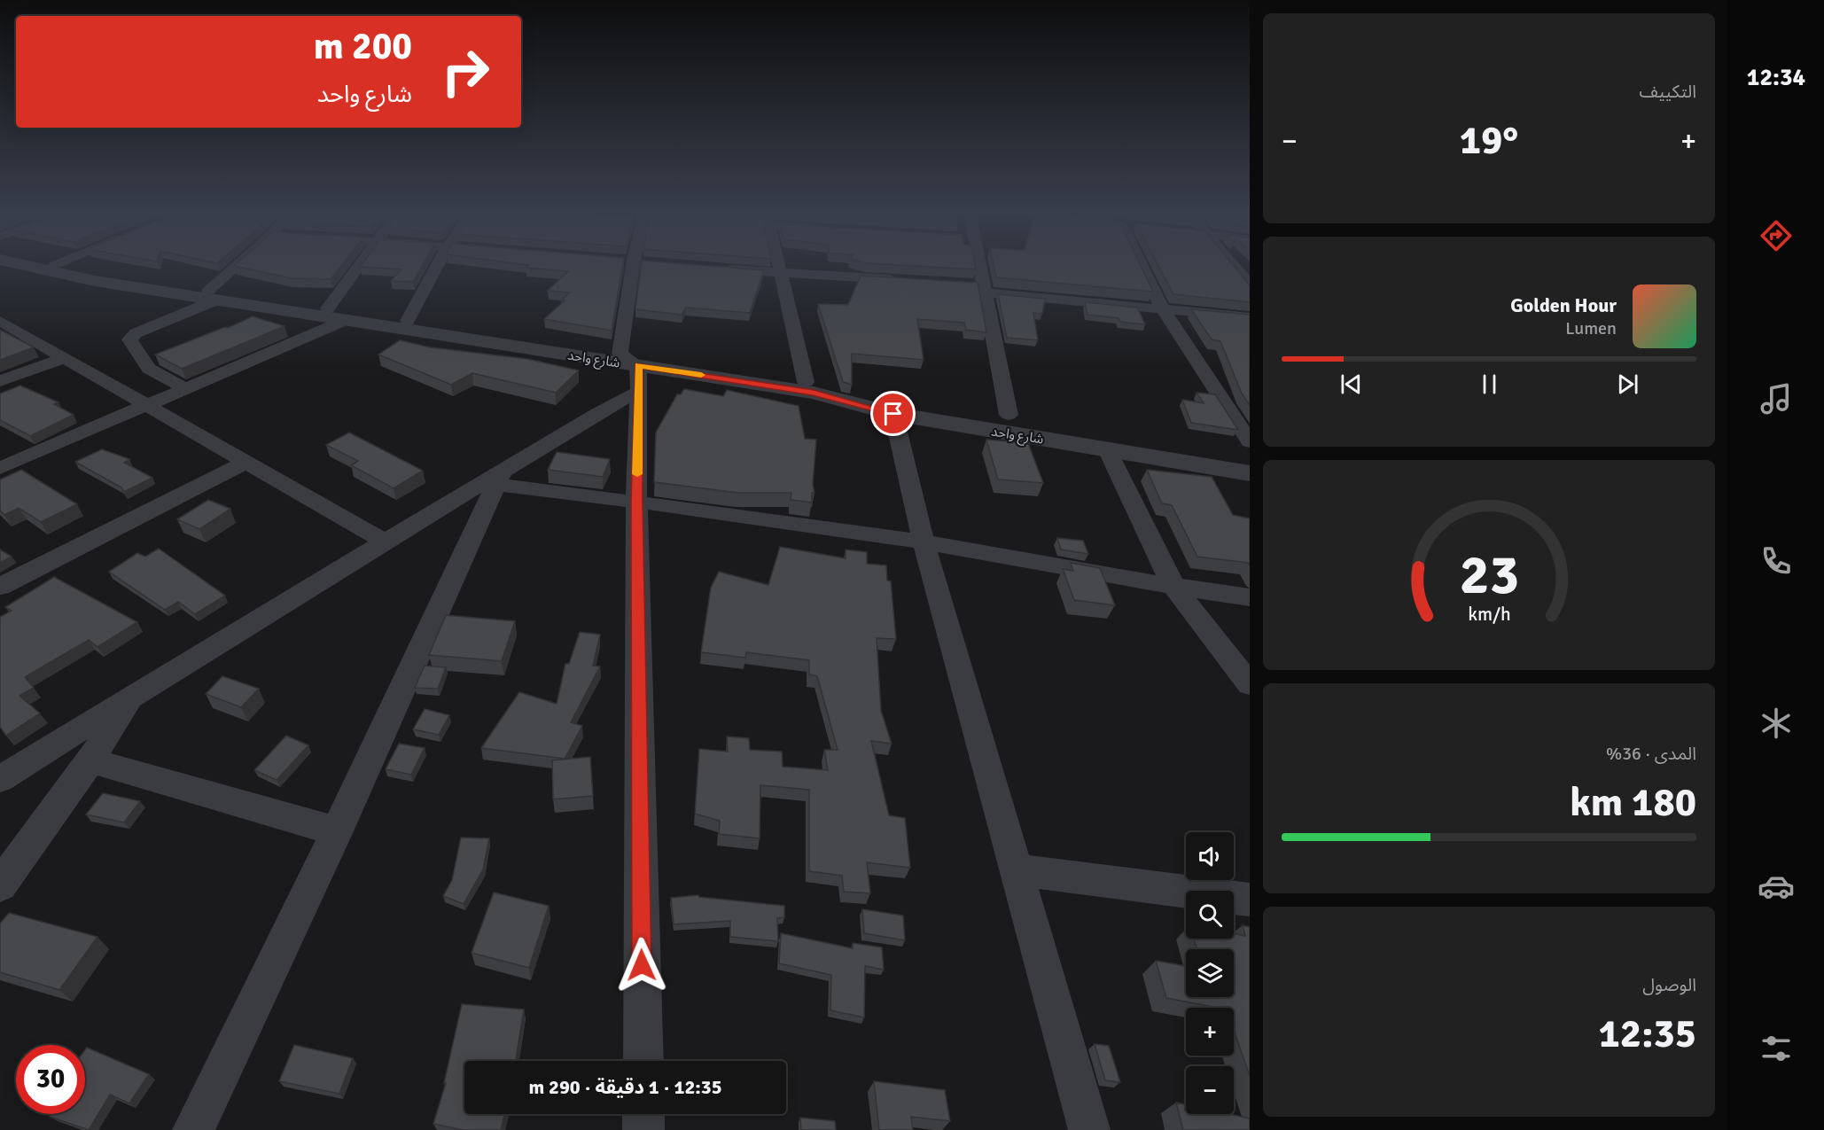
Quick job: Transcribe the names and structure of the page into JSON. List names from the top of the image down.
{
  "streets": {
    "street": ["شارع واحد"]
  },
  "page": {
    "tabs": "12:34",
    "tile": [
      "التكييف",
      ["المدى · 36%", "180 km"],
      ["الوصول", "12:35"]
    ],
    "turn": ["200 m", "شارع واحد"],
    "heat": ["−", "19°", "+"],
    "song": ["Golden Hour", "Lumen"],
    "map_buttons": ["+", "−"],
    "limit": "30",
    "trip": "12:35 · 1 دقيقة · 290 m",
    "gauge": ["23", "km/h"]
  }
}
